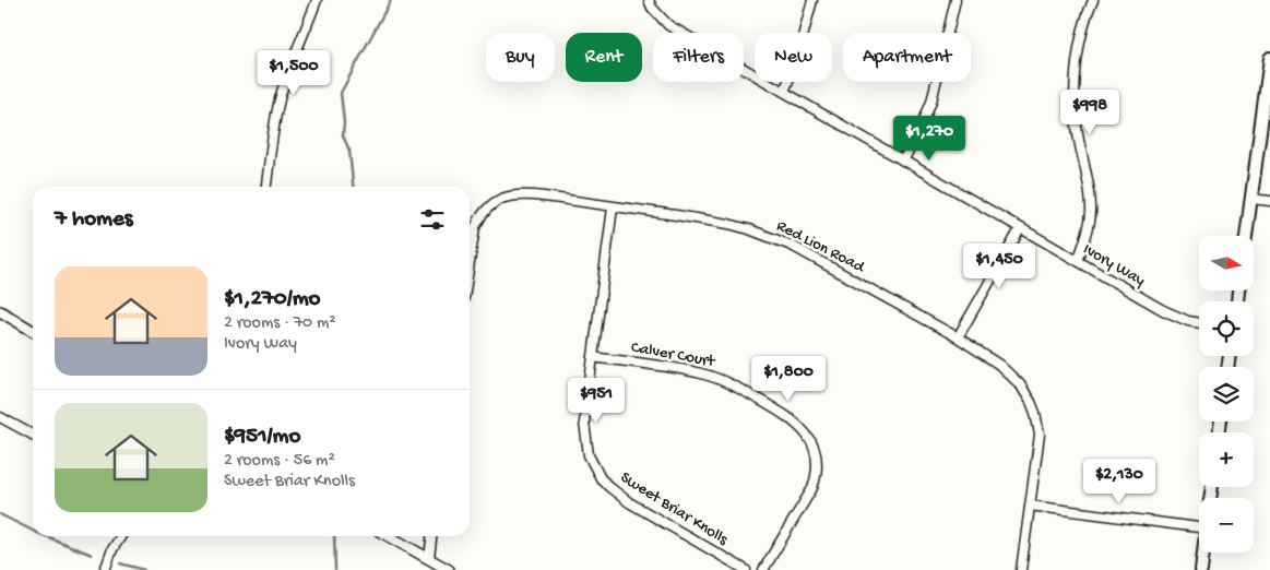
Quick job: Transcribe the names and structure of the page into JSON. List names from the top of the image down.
{
  "streets": {
    "street": [
      "Red Lion Road",
      "Ivory Way",
      "Calver Court",
      "Sweet Briar Knolls"
    ]
  },
  "crossings": [
    ["Red Lion Road", "Sweet Briar Knolls"],
    ["Calver Court", "Sweet Briar Knolls"]
  ],
  "north": "right",
  "page": {
    "chip": [
      "Buy",
      "Rent",
      "Filters",
      "New",
      "Apartment"
    ],
    "price": [
      "$1,500",
      "$998",
      "$1,270",
      "$1,450",
      "$1,800",
      "$951",
      "$2,130"
    ],
    "heading": "7 homes",
    "map_buttons": ["+", "−"],
    "list": [
      {
        "name": "$1,270/mo",
        "note": "2 rooms · 70 m² · Ivory Way"
      },
      {
        "name": "$951/mo",
        "note": "2 rooms · 56 m² · Sweet Briar Knolls"
      }
    ]
  }
}
